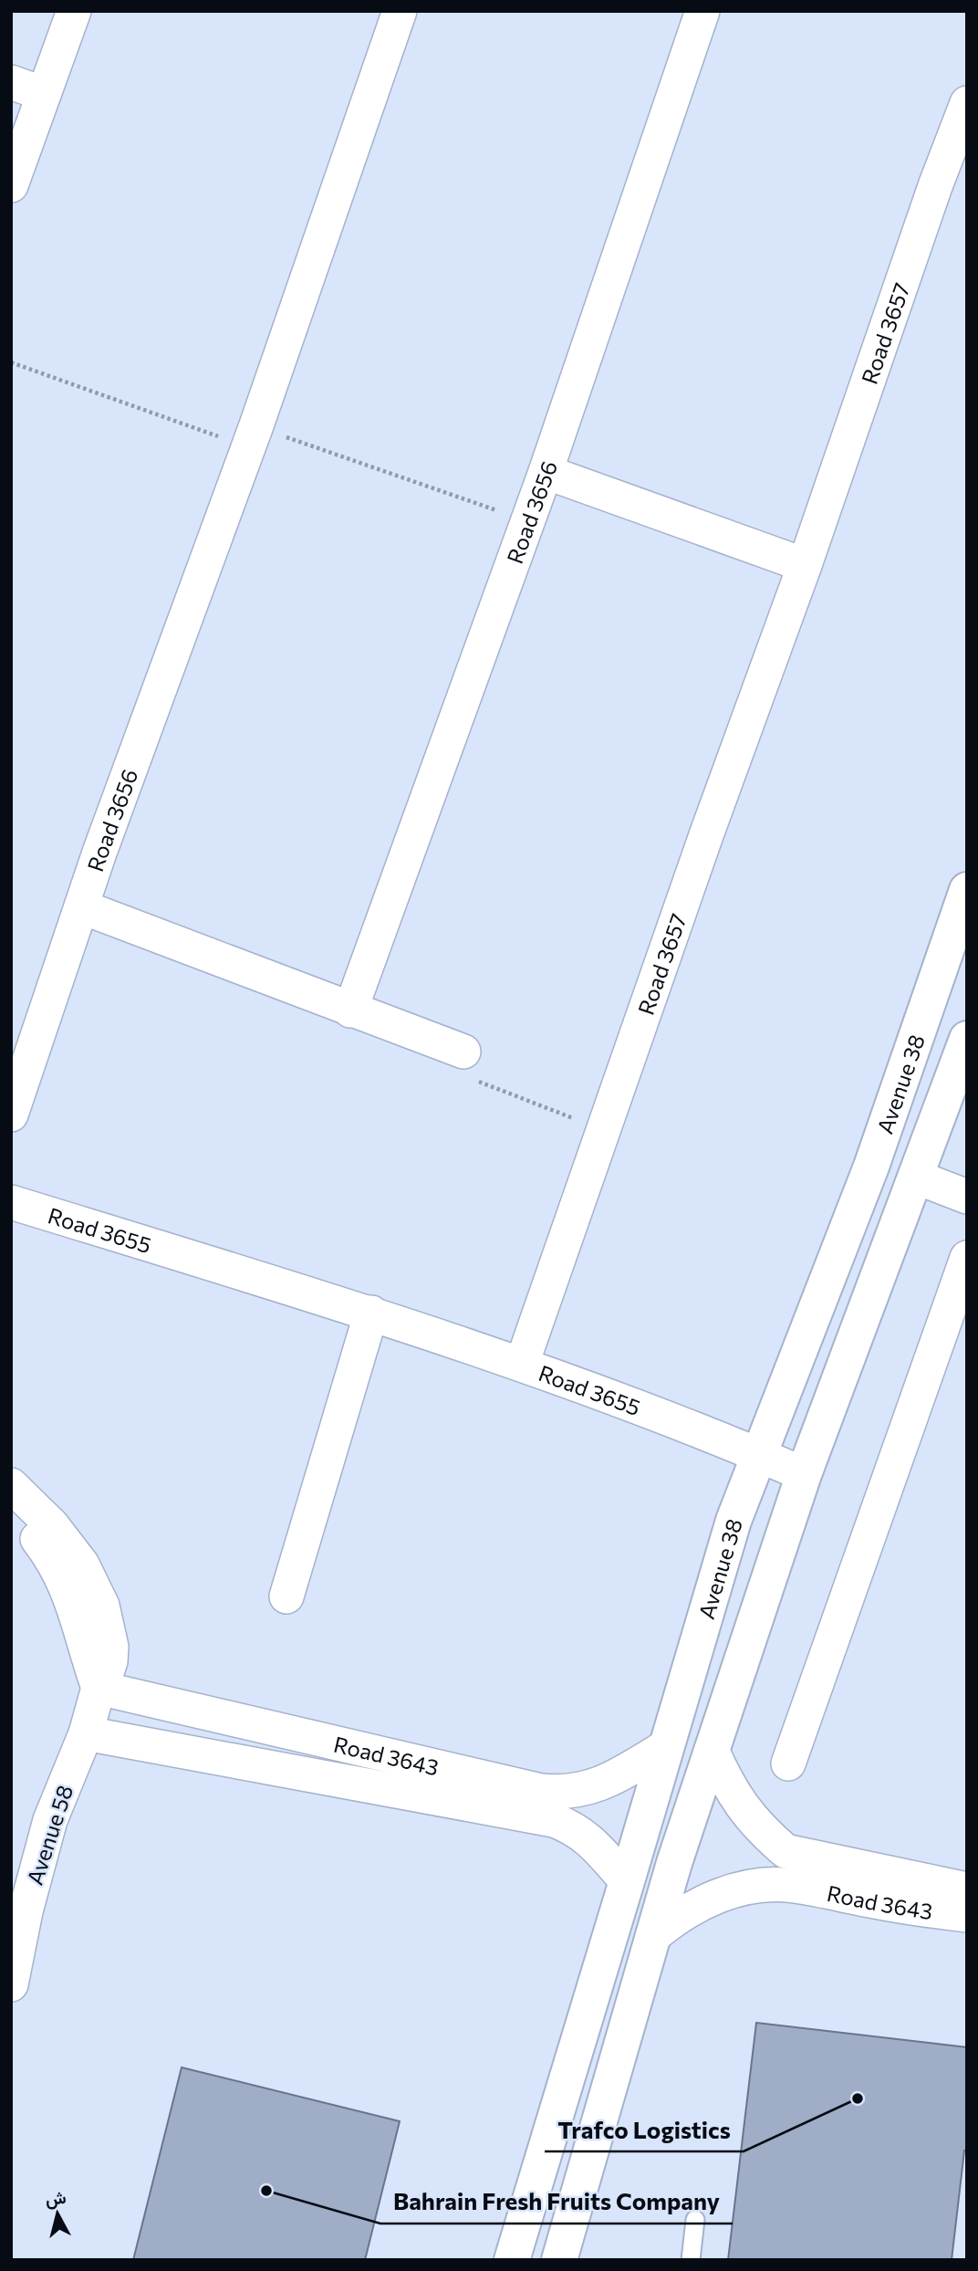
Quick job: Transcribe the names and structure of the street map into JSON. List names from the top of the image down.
{
  "streets": {
    "street": [
      "Road 3657",
      "Road 3656",
      "Avenue 38",
      "Road 3655",
      "Road 3643",
      "Avenue 58"
    ]
  },
  "crossings": [
    ["Road 3657", "Road 3655"],
    ["Avenue 38", "Road 3655"],
    ["Avenue 38", "Road 3643"],
    ["Road 3643", "Avenue 58"]
  ],
  "places": ["Trafco Logistics", "Bahrain Fresh Fruits Company"],
  "north": "top"
}
